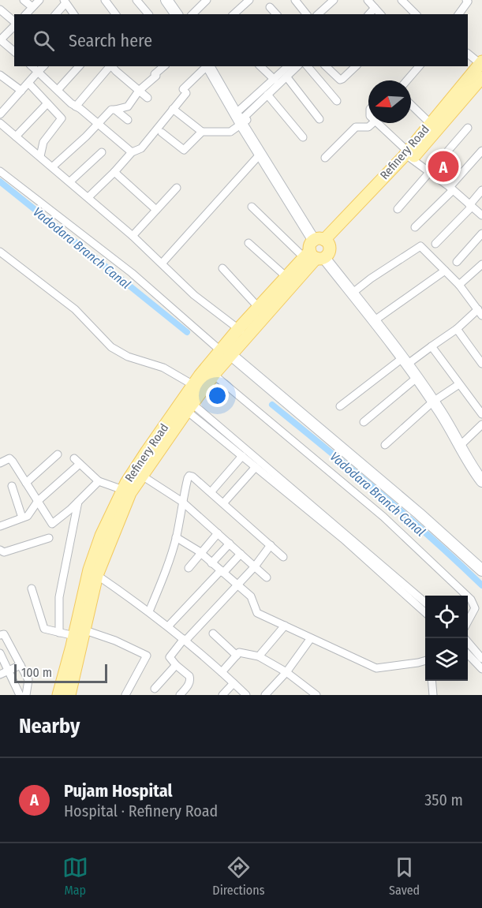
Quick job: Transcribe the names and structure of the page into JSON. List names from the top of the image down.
{
  "streets": {
    "main road": ["Refinery Road"]
  },
  "water": ["Vadodara Branch Canal"],
  "scale_bar": "100 m",
  "north": "left",
  "page": {
    "search": "Search here",
    "pins": "A",
    "scale": "100 m",
    "heading": "Nearby",
    "list": [
      {
        "mark": "A",
        "name": "Pujam Hospital",
        "note": "Hospital · Refinery Road",
        "value": "350 m"
      }
    ],
    "nav": ["Map", "Directions", "Saved"]
  }
}
